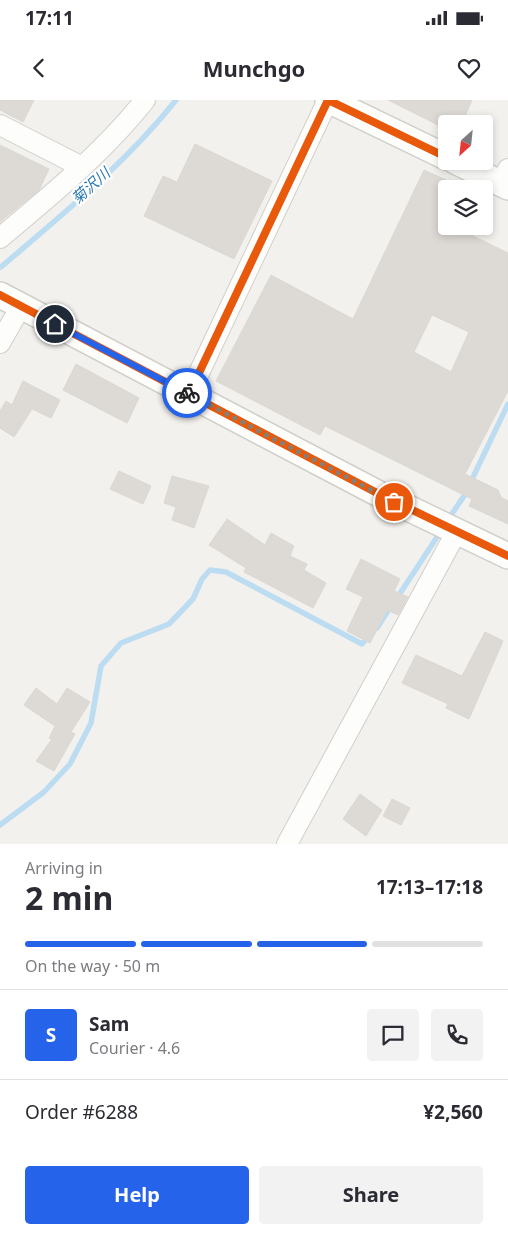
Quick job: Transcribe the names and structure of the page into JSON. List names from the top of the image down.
{
  "water": ["菊沢川"],
  "north": "bottom left",
  "page": {
    "status": "17:11",
    "header": "Munchgo",
    "heading": ["2 min", "Arriving in", "17:13–17:18"],
    "panel": [
      "Sam",
      "Courier · 4.6",
      "Order #6288",
      "¥2,560"
    ],
    "bar": "On the way · 50 m",
    "round": "S",
    "buttons": ["Help", "Share"]
  }
}
